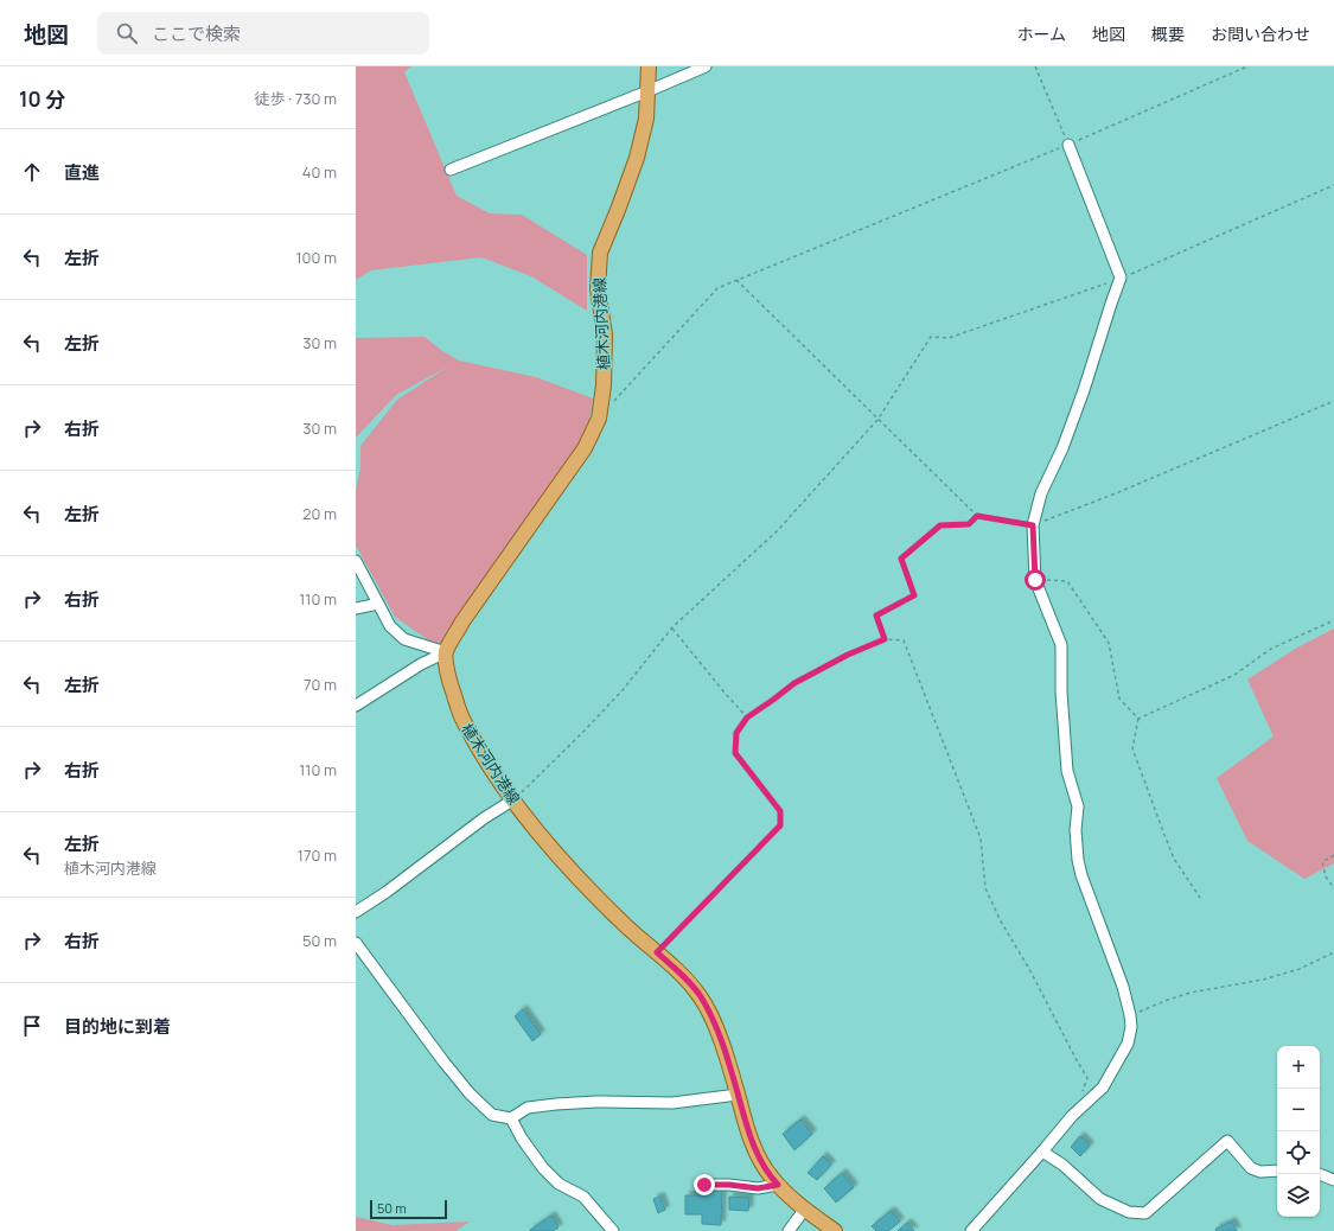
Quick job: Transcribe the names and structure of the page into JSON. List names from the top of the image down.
{
  "streets": {
    "main road": ["植木河内港線"]
  },
  "scale_bar": "50 m",
  "page": {
    "header": "地図",
    "search": "ここで検索",
    "nav": [
      "ホーム",
      "地図",
      "概要",
      "お問い合わせ"
    ],
    "heading": ["10 分", "徒歩 · 730 m"],
    "list": [
      ["直進", "40 m"],
      ["左折", "100 m"],
      ["左折", "30 m"],
      ["右折", "30 m"],
      ["左折", "20 m"],
      ["右折", "110 m"],
      ["左折", "70 m"],
      ["右折", "110 m"],
      ["左折", "植木河内港線", "170 m"],
      ["右折", "50 m"],
      "目的地に到着"
    ],
    "map_buttons": ["+", "−"],
    "scale": "50 m"
  }
}
